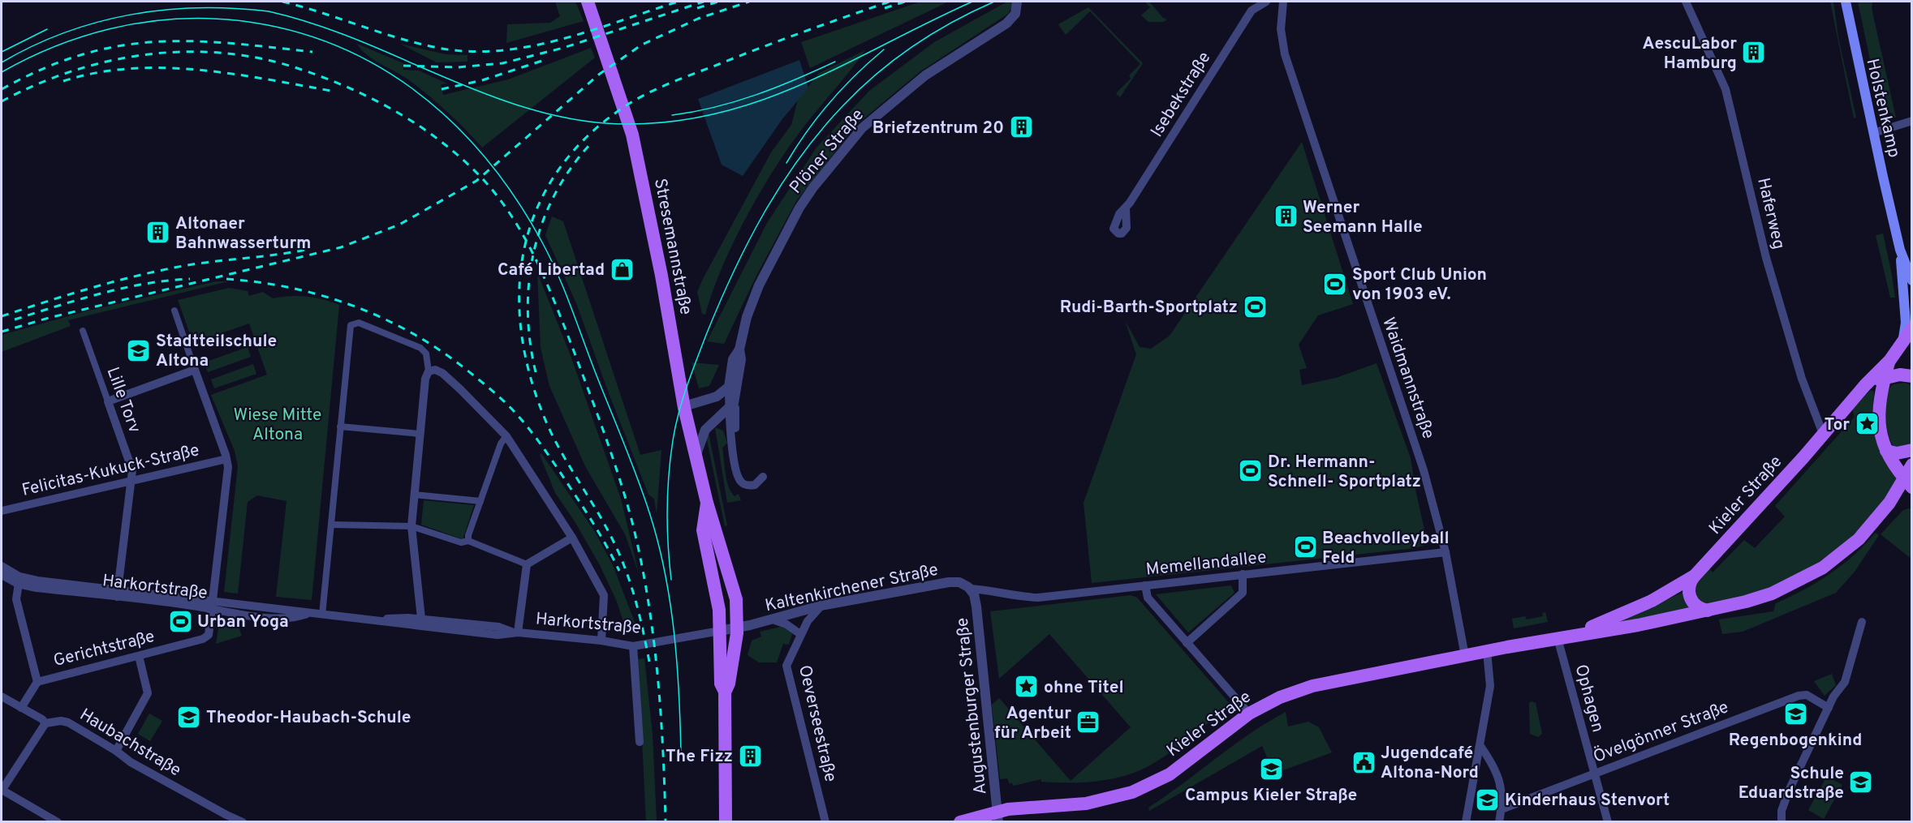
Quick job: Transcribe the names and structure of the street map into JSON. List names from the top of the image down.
{
  "streets": {
    "main road": ["Holstenkamp", "Stresemannstraße", "Kieler Straße"],
    "street": [
      "Isebekstraße",
      "Plöner Straße",
      "Haferweg",
      "Waidmannstraße",
      "Lille Torv",
      "Felicitas-Kukuck-Straße",
      "Memellandallee",
      "Harkortstraße",
      "Kaltenkirchener Straße",
      "Gerichtstraße",
      "Ophagen",
      "Augustenburger Straße",
      "Oeverseestraße",
      "Övelgönner Straße",
      "Haubachstraße"
    ]
  },
  "crossings": [
    ["Holstenkamp", "Kieler Straße"],
    ["Haferweg", "Kieler Straße"],
    ["Stresemannstraße", "Harkortstraße"],
    ["Stresemannstraße", "Kaltenkirchener Straße"],
    ["Waidmannstraße", "Kieler Straße"],
    ["Waidmannstraße", "Memellandallee"],
    ["Lille Torv", "Felicitas-Kukuck-Straße"],
    ["Lille Torv", "Harkortstraße"],
    ["Kieler Straße", "Ophagen"],
    ["Kieler Straße", "Augustenburger Straße"],
    ["Memellandallee", "Kaltenkirchener Straße"],
    ["Memellandallee", "Augustenburger Straße"],
    ["Harkortstraße", "Kaltenkirchener Straße"],
    ["Harkortstraße", "Gerichtstraße"],
    ["Kaltenkirchener Straße", "Augustenburger Straße"],
    ["Kaltenkirchener Straße", "Oeverseestraße"],
    ["Ophagen", "Övelgönner Straße"]
  ],
  "parks": ["Wiese Mitte Altona"],
  "places": {
    "building": [
      "AescuLabor Hamburg",
      "Briefzentrum 20",
      "Werner Seemann Halle",
      "Altonaer Bahnwasserturm",
      "The Fizz"
    ],
    "shop": ["Café Libertad"],
    "sports": [
      "Sport Club Union von 1903 eV.",
      "Rudi-Barth-Sportplatz",
      "Dr. Hermann- Schnell- Sportplatz",
      "Beachvolleyball Feld",
      "Urban Yoga"
    ],
    "school or university": [
      "Stadtteilschule Altona",
      "Regenbogenkind",
      "Theodor-Haubach-Schule",
      "Campus Kieler Straße",
      "Schule Eduardstraße",
      "Kinderhaus Stenvort"
    ],
    "place": ["Tor", "ohne Titel"],
    "office": ["Agentur für Arbeit"],
    "public building": ["Jugendcafé Altona-Nord"]
  }
}
